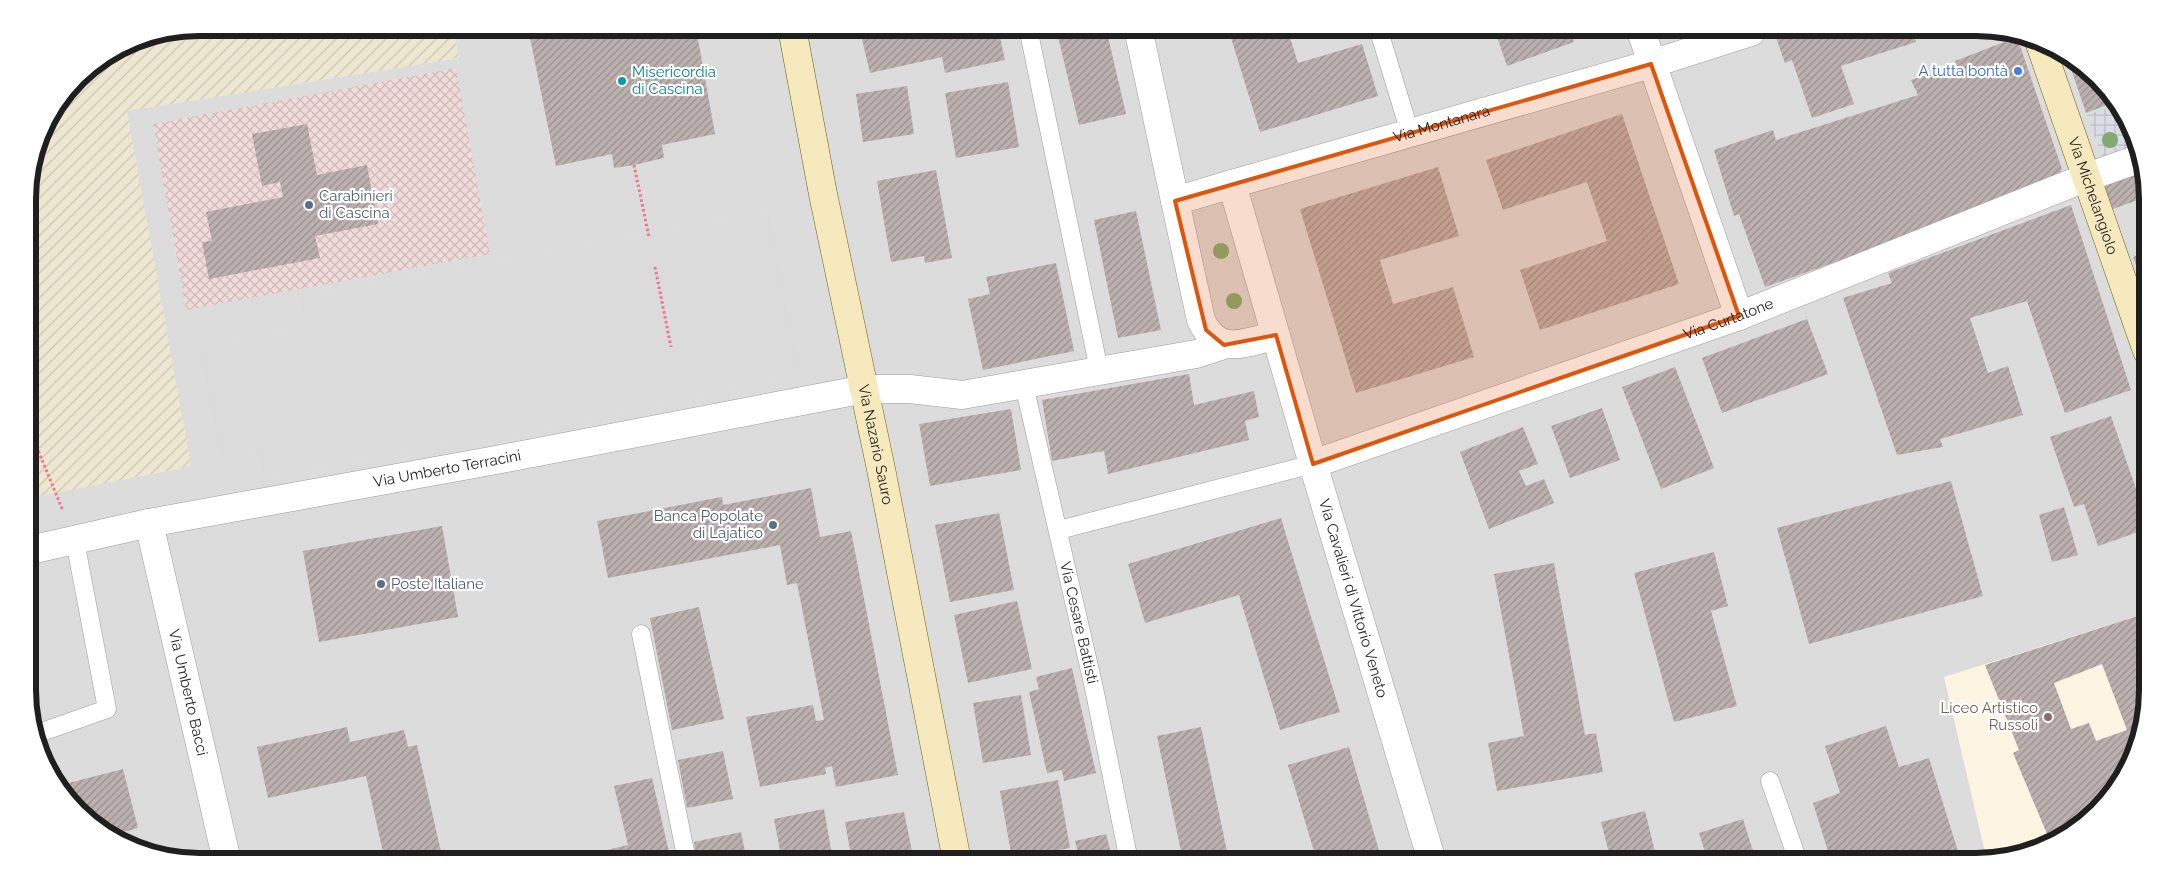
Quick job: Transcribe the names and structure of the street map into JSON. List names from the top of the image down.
{
  "streets": {
    "main road": ["Via Michelangiolo", "Via Nazario Sauro"],
    "street": [
      "Via Montanara",
      "Via Curtatone",
      "Via Umberto Terracini",
      "Via Cavalieri di Vittorio Veneto",
      "Via Umberto Bacci"
    ],
    "lane": ["Via Cesare Battisti"]
  },
  "crossings": [
    ["Via Montanara", "Via Cavalieri di Vittorio Veneto"],
    ["Via Michelangiolo", "Via Curtatone"],
    ["Via Curtatone", "Via Cavalieri di Vittorio Veneto"],
    ["Via Nazario Sauro", "Via Umberto Terracini"],
    ["Via Umberto Terracini", "Via Umberto Bacci"]
  ],
  "places": [
    "A tutta bontà",
    "Misericordia di Cascina",
    "Carabinieri di Cascina",
    "Banca Popolate di Lajatico",
    "Poste Italiane",
    "Liceo Artistico Russoli"
  ]
}
